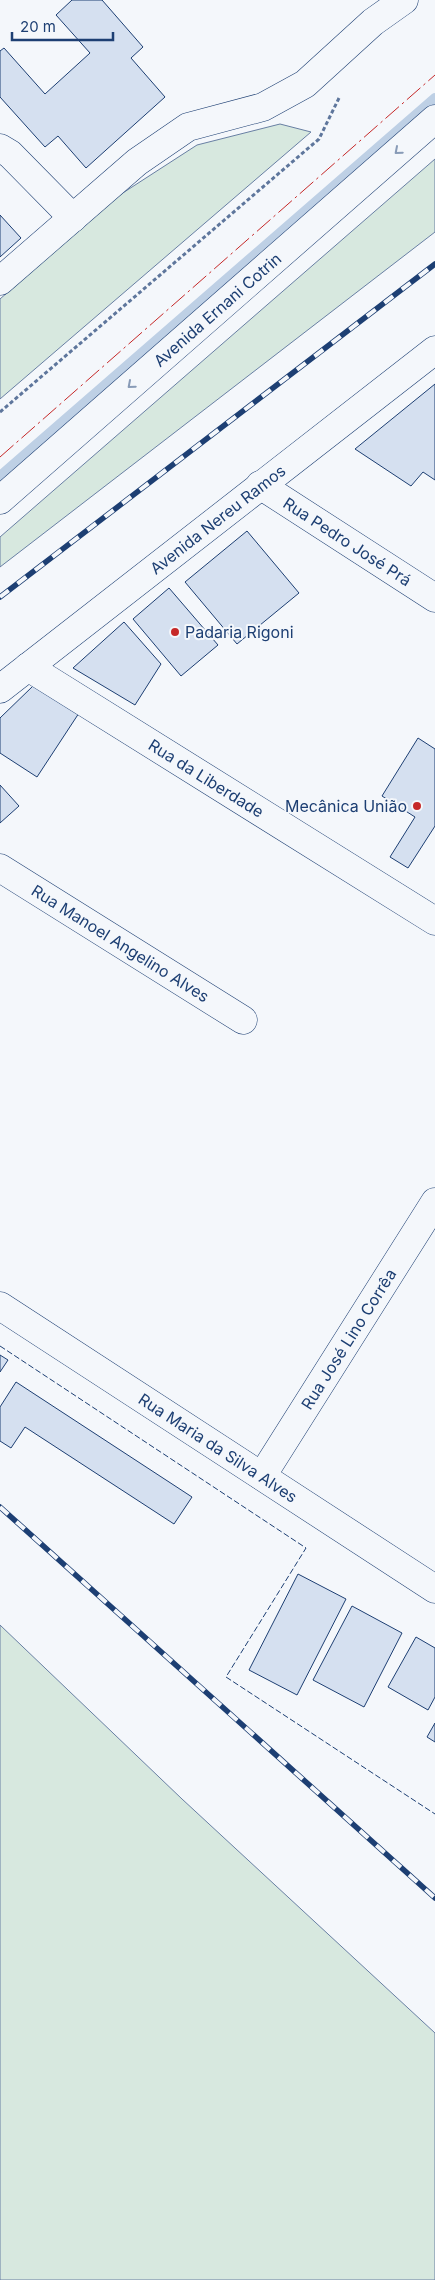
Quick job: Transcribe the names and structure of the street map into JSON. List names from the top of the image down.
{
  "streets": {
    "street": [
      "Avenida Ernani Cotrin",
      "Avenida Nereu Ramos",
      "Rua Pedro José Prá",
      "Rua da Liberdade",
      "Rua Manoel Angelino Alves",
      "Rua José Lino Corrêa",
      "Rua Maria da Silva Alves"
    ]
  },
  "crossings": [
    ["Avenida Nereu Ramos", "Rua Pedro José Prá"],
    ["Avenida Nereu Ramos", "Rua da Liberdade"],
    ["Rua José Lino Corrêa", "Rua Maria da Silva Alves"]
  ],
  "places": ["Padaria Rigoni", "Mecânica União"],
  "scale_bar": "20 m"
}
